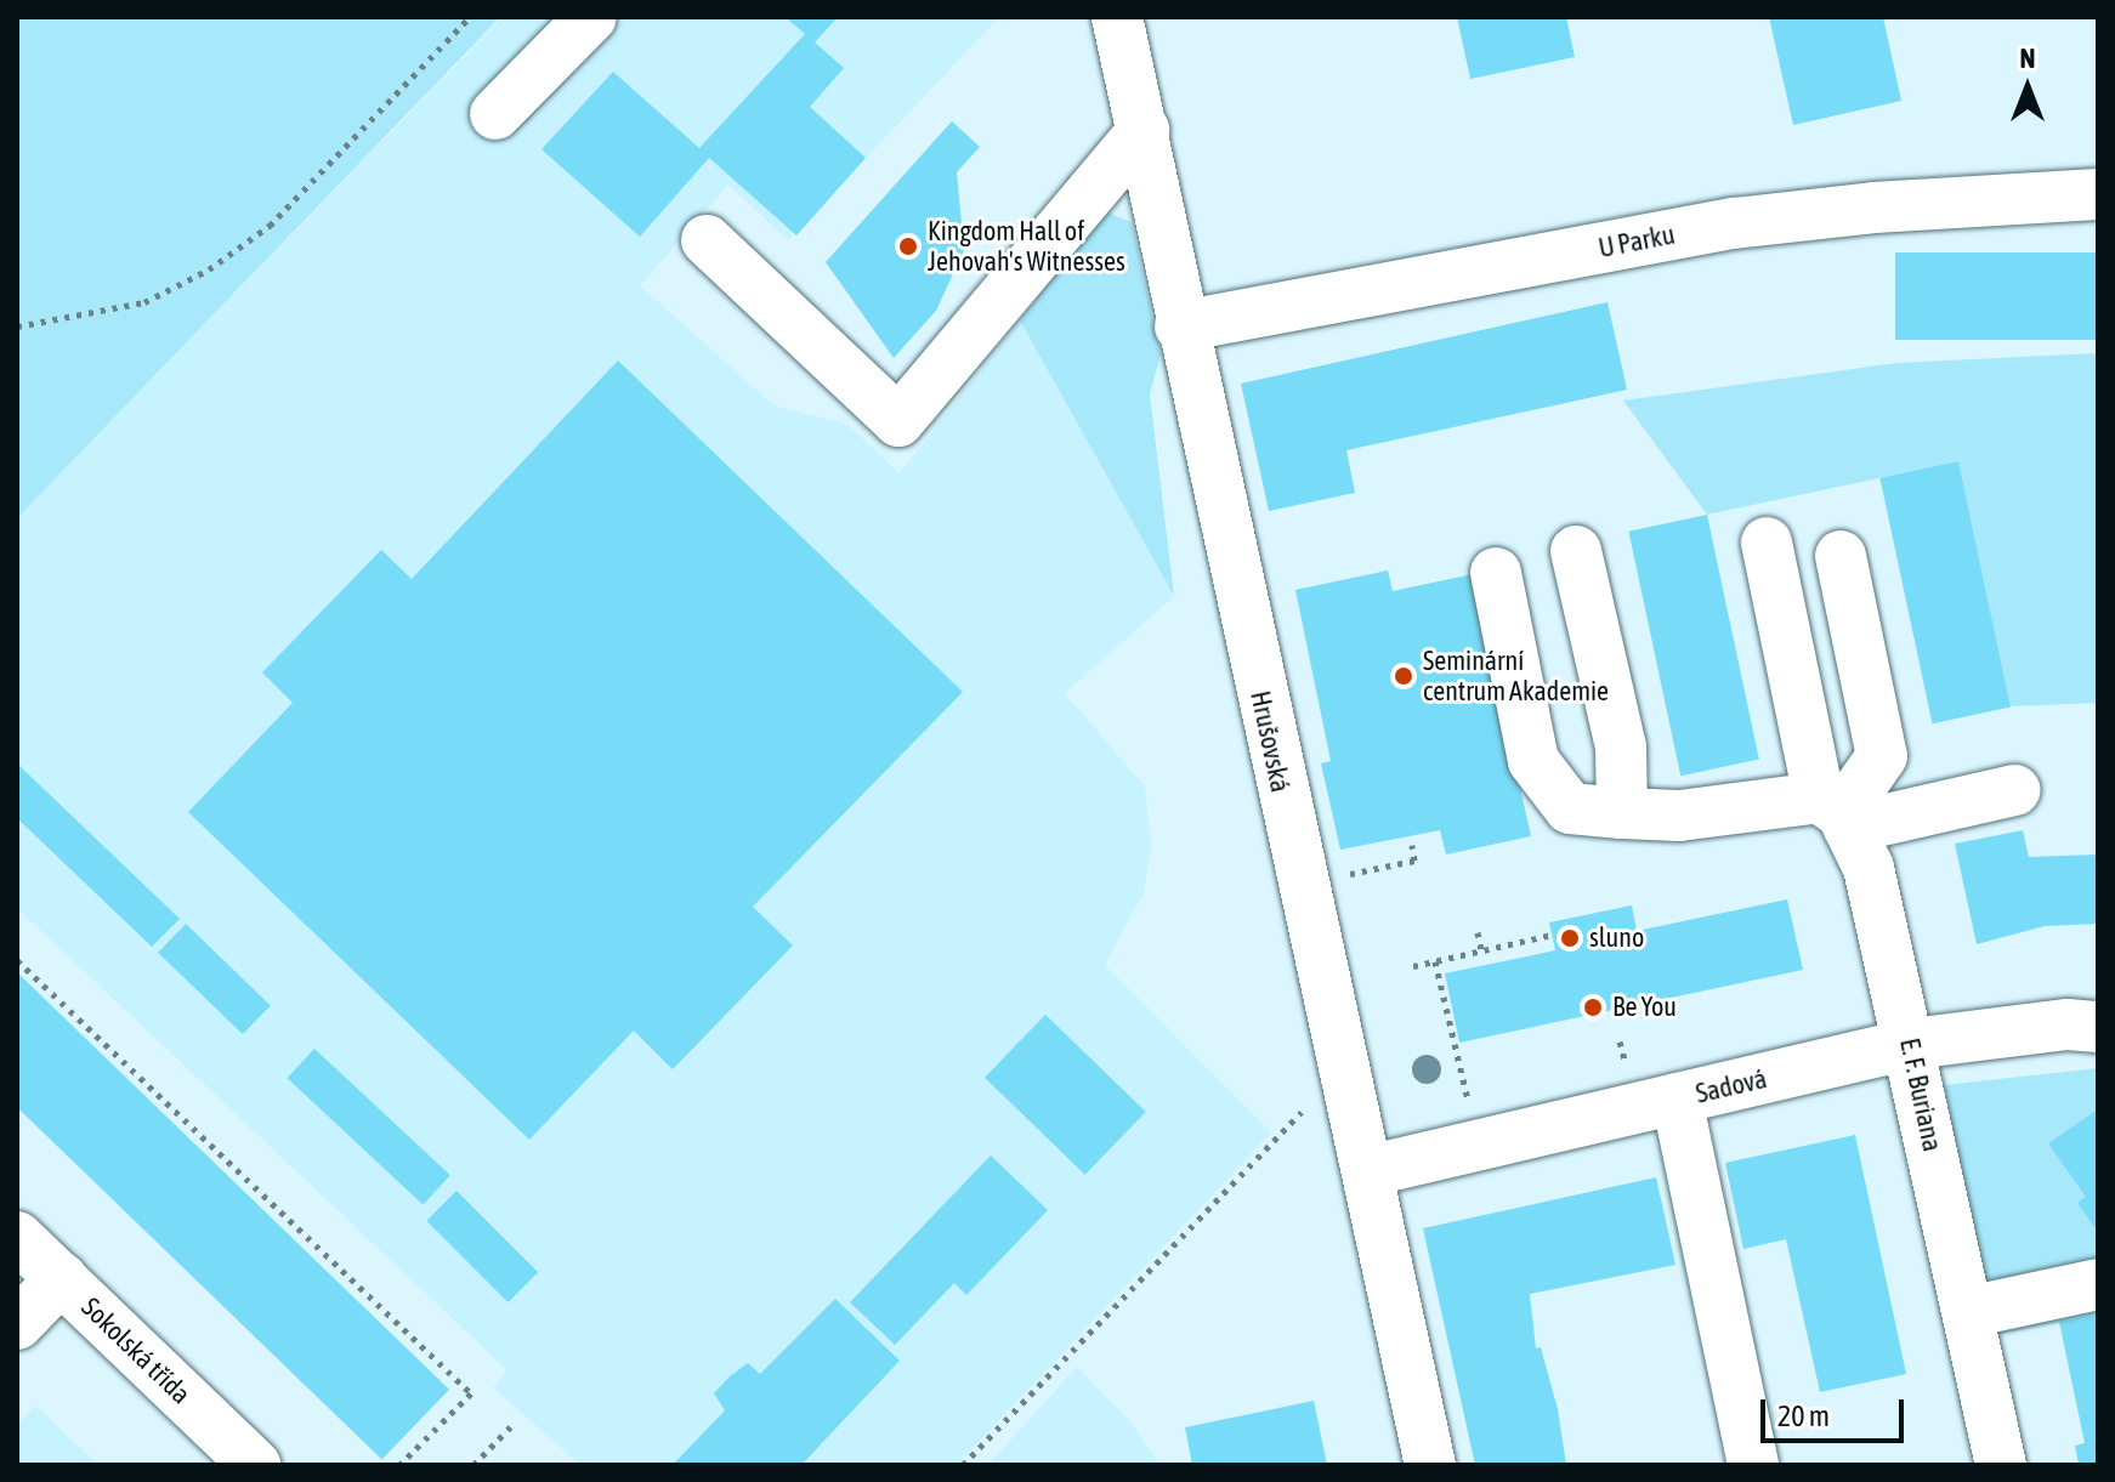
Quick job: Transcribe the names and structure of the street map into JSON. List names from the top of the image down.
{
  "streets": {
    "street": [
      "U Parku",
      "Hrušovská",
      "Sadová",
      "E. F. Buriana",
      "Sokolská třída"
    ]
  },
  "crossings": [
    ["U Parku", "Hrušovská"],
    ["Hrušovská", "Sadová"],
    ["Sadová", "E. F. Buriana"]
  ],
  "places": [
    "Kingdom Hall of Jehovah's Witnesses",
    "Seminární centrum Akademie",
    "sluno",
    "Be You"
  ],
  "scale_bar": "20 m",
  "north": "top"
}
